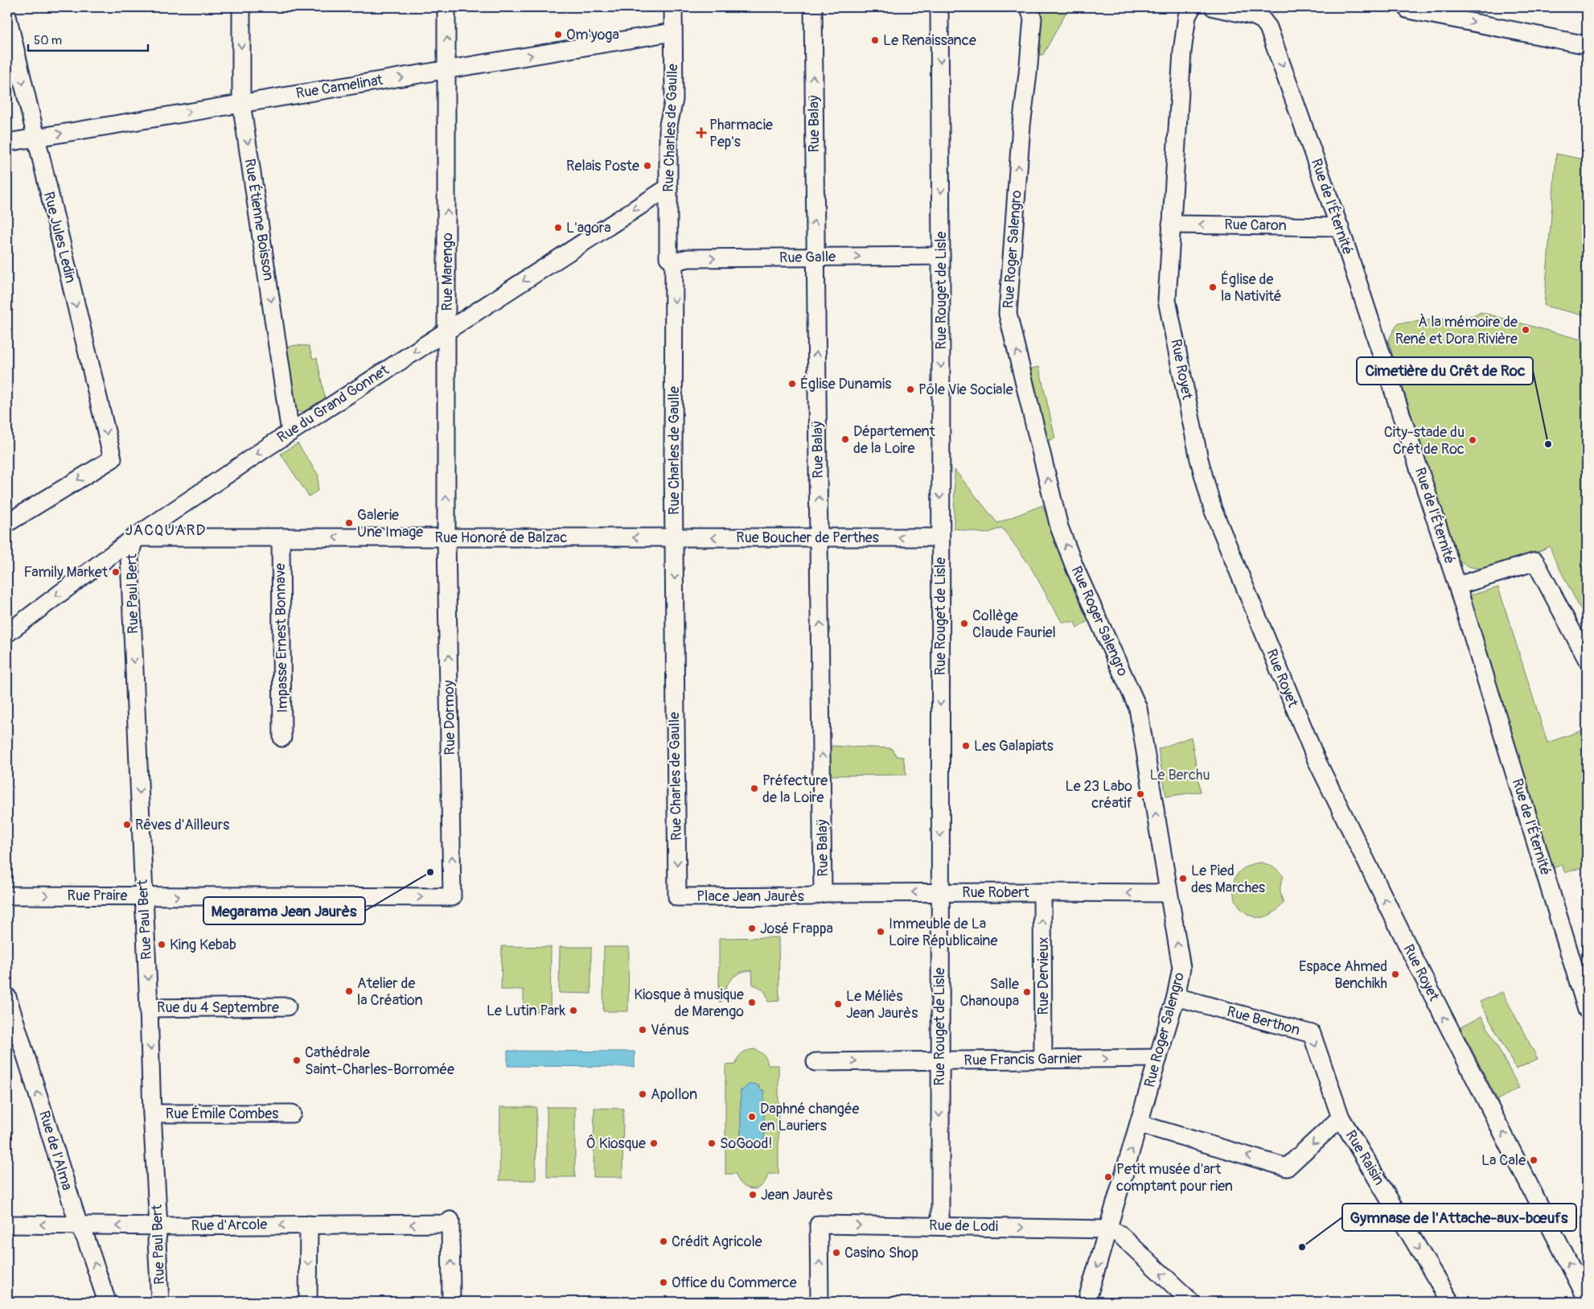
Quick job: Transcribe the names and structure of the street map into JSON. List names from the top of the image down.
{
  "streets": {
    "street": [
      "Rue Camelinat",
      "Rue Balaÿ",
      "Rue Charles de Gaulle",
      "Rue de l'Éternité",
      "Rue Étienne Boisson",
      "Rue Caron",
      "Rue Jules Ledin",
      "Rue Roger Salengro",
      "Rue Galle",
      "Rue Marengo",
      "Rue Rouget de Lisle",
      "Rue Royet",
      "Rue du Grand Gonnet",
      "Rue Honoré de Balzac",
      "Rue Boucher de Perthes",
      "Rue Paul Bert",
      "Impasse Ernest Bonnave",
      "Rue Dormoy",
      "Rue Robert",
      "Rue Praire",
      "Place Jean Jaurès",
      "Rue Dervieux",
      "Rue du 4 Septembre",
      "Rue Berthon",
      "Rue Francis Garnier",
      "Rue Émile Combes",
      "Rue de l'Alma",
      "Rue Raisin",
      "Rue d'Arcole",
      "Rue de Lodi"
    ]
  },
  "crossings": [
    ["Rue Camelinat", "Rue Charles de Gaulle"],
    ["Rue Camelinat", "Rue Étienne Boisson"],
    ["Rue Camelinat", "Rue Jules Ledin"],
    ["Rue Camelinat", "Rue Marengo"],
    ["Rue Balaÿ", "Rue Galle"],
    ["Rue Balaÿ", "Rue Boucher de Perthes"],
    ["Rue Balaÿ", "Rue Robert"],
    ["Rue Balaÿ", "Place Jean Jaurès"],
    ["Rue Charles de Gaulle", "Rue Galle"],
    ["Rue Charles de Gaulle", "Rue du Grand Gonnet"],
    ["Rue Charles de Gaulle", "Rue Honoré de Balzac"],
    ["Rue Charles de Gaulle", "Rue Boucher de Perthes"],
    ["Rue Charles de Gaulle", "Place Jean Jaurès"],
    ["Rue de l'Éternité", "Rue Caron"],
    ["Rue Étienne Boisson", "Rue du Grand Gonnet"],
    ["Rue Caron", "Rue Royet"],
    ["Rue Roger Salengro", "Rue Robert"],
    ["Rue Roger Salengro", "Rue Berthon"],
    ["Rue Roger Salengro", "Rue Francis Garnier"],
    ["Rue Roger Salengro", "Rue de Lodi"],
    ["Rue Galle", "Rue Rouget de Lisle"],
    ["Rue Marengo", "Rue du Grand Gonnet"],
    ["Rue Marengo", "Rue Honoré de Balzac"],
    ["Rue Marengo", "Rue Dormoy"],
    ["Rue Rouget de Lisle", "Rue Boucher de Perthes"],
    ["Rue Rouget de Lisle", "Rue Robert"],
    ["Rue Rouget de Lisle", "Rue Francis Garnier"],
    ["Rue Rouget de Lisle", "Rue de Lodi"],
    ["Rue du Grand Gonnet", "Rue Honoré de Balzac"],
    ["Rue du Grand Gonnet", "Rue Paul Bert"],
    ["Rue Honoré de Balzac", "Rue Boucher de Perthes"],
    ["Rue Honoré de Balzac", "Rue Paul Bert"],
    ["Rue Honoré de Balzac", "Impasse Ernest Bonnave"],
    ["Rue Honoré de Balzac", "Rue Dormoy"],
    ["Rue Paul Bert", "Rue Praire"],
    ["Rue Paul Bert", "Rue du 4 Septembre"],
    ["Rue Paul Bert", "Rue Émile Combes"],
    ["Rue Paul Bert", "Rue d'Arcole"],
    ["Rue Dormoy", "Rue Praire"],
    ["Rue Robert", "Place Jean Jaurès"],
    ["Rue Robert", "Rue Dervieux"],
    ["Rue Dervieux", "Rue Francis Garnier"],
    ["Rue Berthon", "Rue Raisin"],
    ["Rue de l'Alma", "Rue d'Arcole"]
  ],
  "one_way": [
    "Rue Camelinat",
    "Rue Balaÿ",
    "Rue Charles de Gaulle",
    "Rue Étienne Boisson",
    "Rue Caron",
    "Rue Jules Ledin",
    "Rue Roger Salengro",
    "Rue Galle",
    "Rue Marengo",
    "Rue Rouget de Lisle",
    "Rue Royet",
    "Rue du Grand Gonnet",
    "Rue Honoré de Balzac",
    "Rue Boucher de Perthes",
    "Rue Paul Bert",
    "Rue Dormoy",
    "Rue Robert",
    "Rue Praire",
    "Rue Dervieux",
    "Rue Berthon",
    "Rue Francis Garnier",
    "Rue de l'Alma",
    "Rue Raisin",
    "Rue d'Arcole",
    "Rue de Lodi"
  ],
  "districts": ["JACQUARD"],
  "parks": ["Le Berchu"],
  "places": {
    "other": [
      "Om'yoga",
      "Le Renaissance",
      "Relais Poste",
      "L'agora",
      "Église de la Nativité",
      "À la mémoire de René et Dora Rivière",
      "Église Dunamis",
      "Pôle Vie Sociale",
      "Département de la Loire",
      "City-stade du Crêt de Roc",
      "Cimetière du Crêt de Roc",
      "Galerie Une Image",
      "Family Market",
      "Collège Claude Fauriel",
      "Les Galapiats",
      "Préfecture de la Loire",
      "Le 23 Labo créatif",
      "Rêves d'Ailleurs",
      "Megarama Jean Jaurès",
      "Le Pied des Marches",
      "José Frappa",
      "Immeuble de La Loire Républicaine",
      "King Kebab",
      "Espace Ahmed Benchikh",
      "Atelier de la Création",
      "Salle Chanoupa",
      "Kiosque à musique de Marengo",
      "Le Méliès Jean Jaurès",
      "Le Lutin Park",
      "Vénus",
      "Cathédrale Saint-Charles-Borromée",
      "Apollon",
      "Daphné changée en Lauriers",
      "Ô Kiosque",
      "SoGood!",
      "La Cale",
      "Petit musée d'art comptant pour rien",
      "Jean Jaurès",
      "Crédit Agricole",
      "Gymnase de l'Attache-aux-bœufs",
      "Casino Shop",
      "Office du Commerce"
    ],
    "health": ["Pharmacie Pep's"]
  },
  "scale_bar": "50 m"
}
